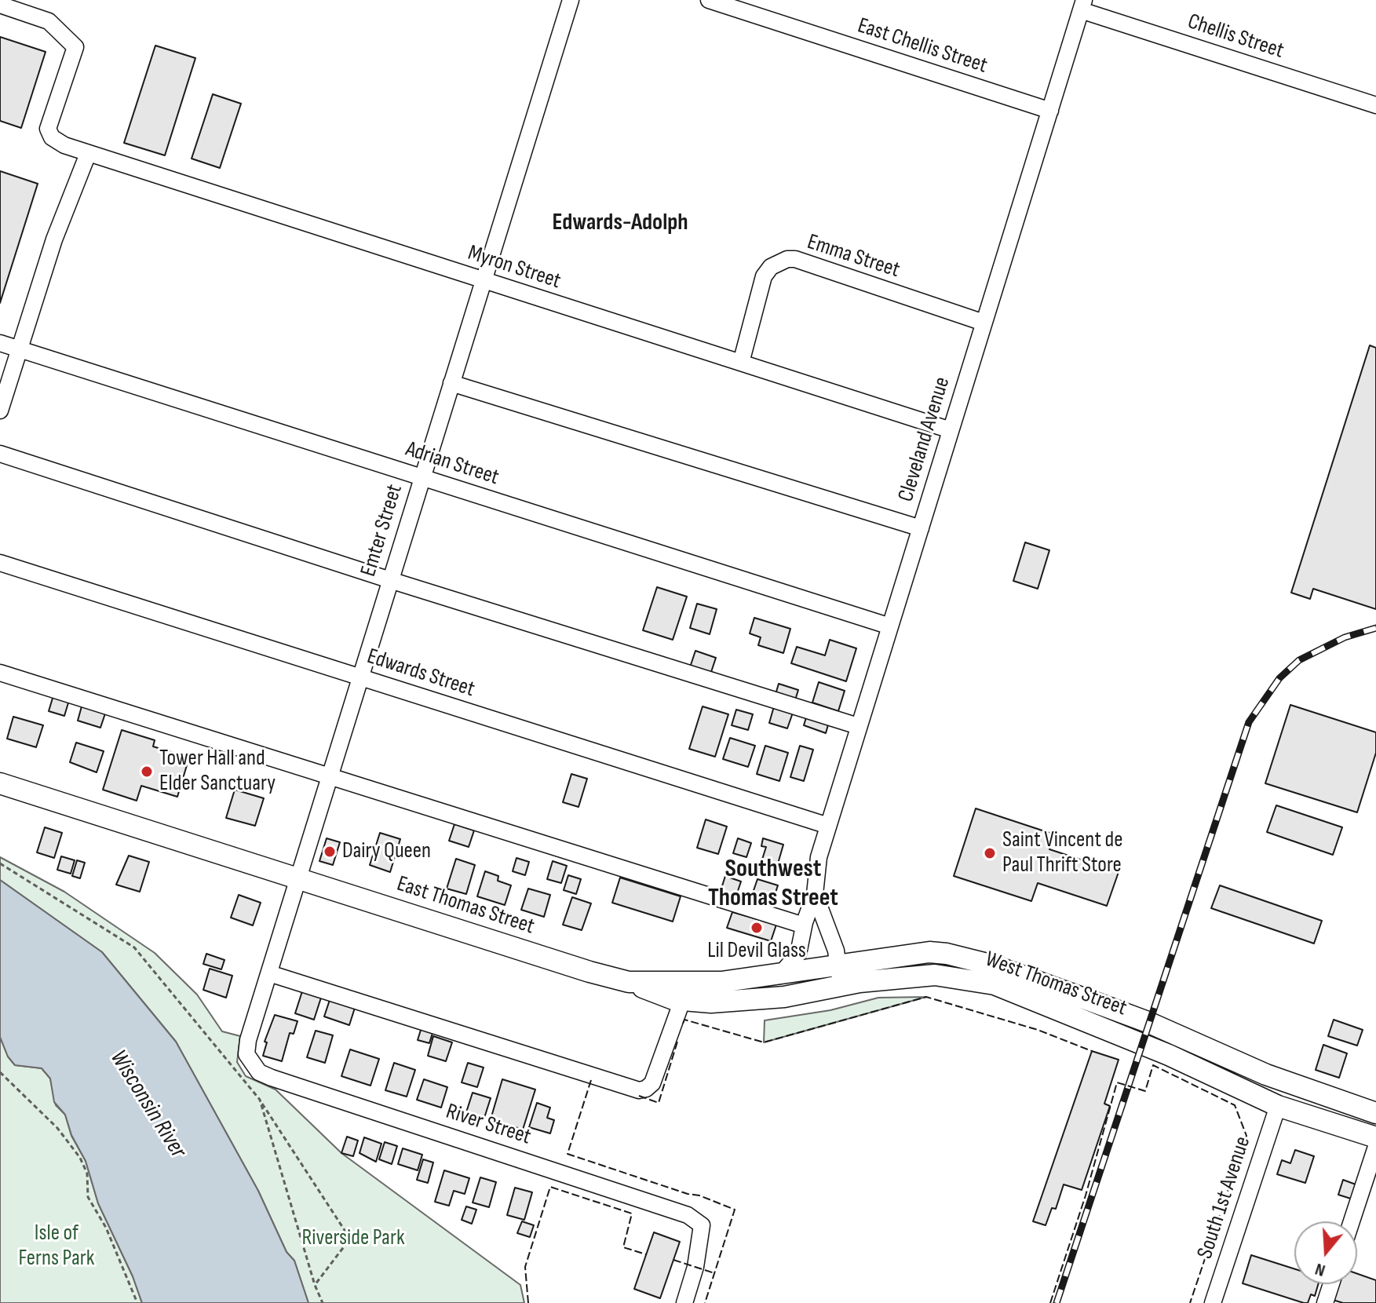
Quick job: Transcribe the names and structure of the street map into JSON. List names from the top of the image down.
{
  "streets": {
    "main road": ["East Thomas Street", "West Thomas Street"],
    "street": [
      "Chellis Street",
      "East Chellis Street",
      "Emma Street",
      "Myron Street",
      "Cleveland Avenue",
      "Adrian Street",
      "Emter Street",
      "Edwards Street",
      "River Street",
      "South 1st Avenue"
    ]
  },
  "crossings": [
    ["Chellis Street", "Cleveland Avenue"],
    ["East Chellis Street", "Cleveland Avenue"],
    ["Emma Street", "Myron Street"],
    ["Emma Street", "Cleveland Avenue"],
    ["Myron Street", "Cleveland Avenue"],
    ["Myron Street", "Emter Street"],
    ["Cleveland Avenue", "Adrian Street"],
    ["Cleveland Avenue", "Edwards Street"],
    ["Cleveland Avenue", "East Thomas Street"],
    ["Cleveland Avenue", "West Thomas Street"],
    ["Adrian Street", "Emter Street"],
    ["Emter Street", "Edwards Street"],
    ["Emter Street", "East Thomas Street"],
    ["Emter Street", "River Street"],
    ["East Thomas Street", "West Thomas Street"],
    ["West Thomas Street", "South 1st Avenue"]
  ],
  "districts": ["Edwards-Adolph", "Southwest Thomas Street"],
  "water": ["Wisconsin River"],
  "parks": ["Isle of Ferns Park", "Riverside Park"],
  "places": [
    "Tower Hall and Elder Sanctuary",
    "Dairy Queen",
    "Saint Vincent de Paul Thrift Store",
    "Lil Devil Glass"
  ],
  "north": "bottom"
}
